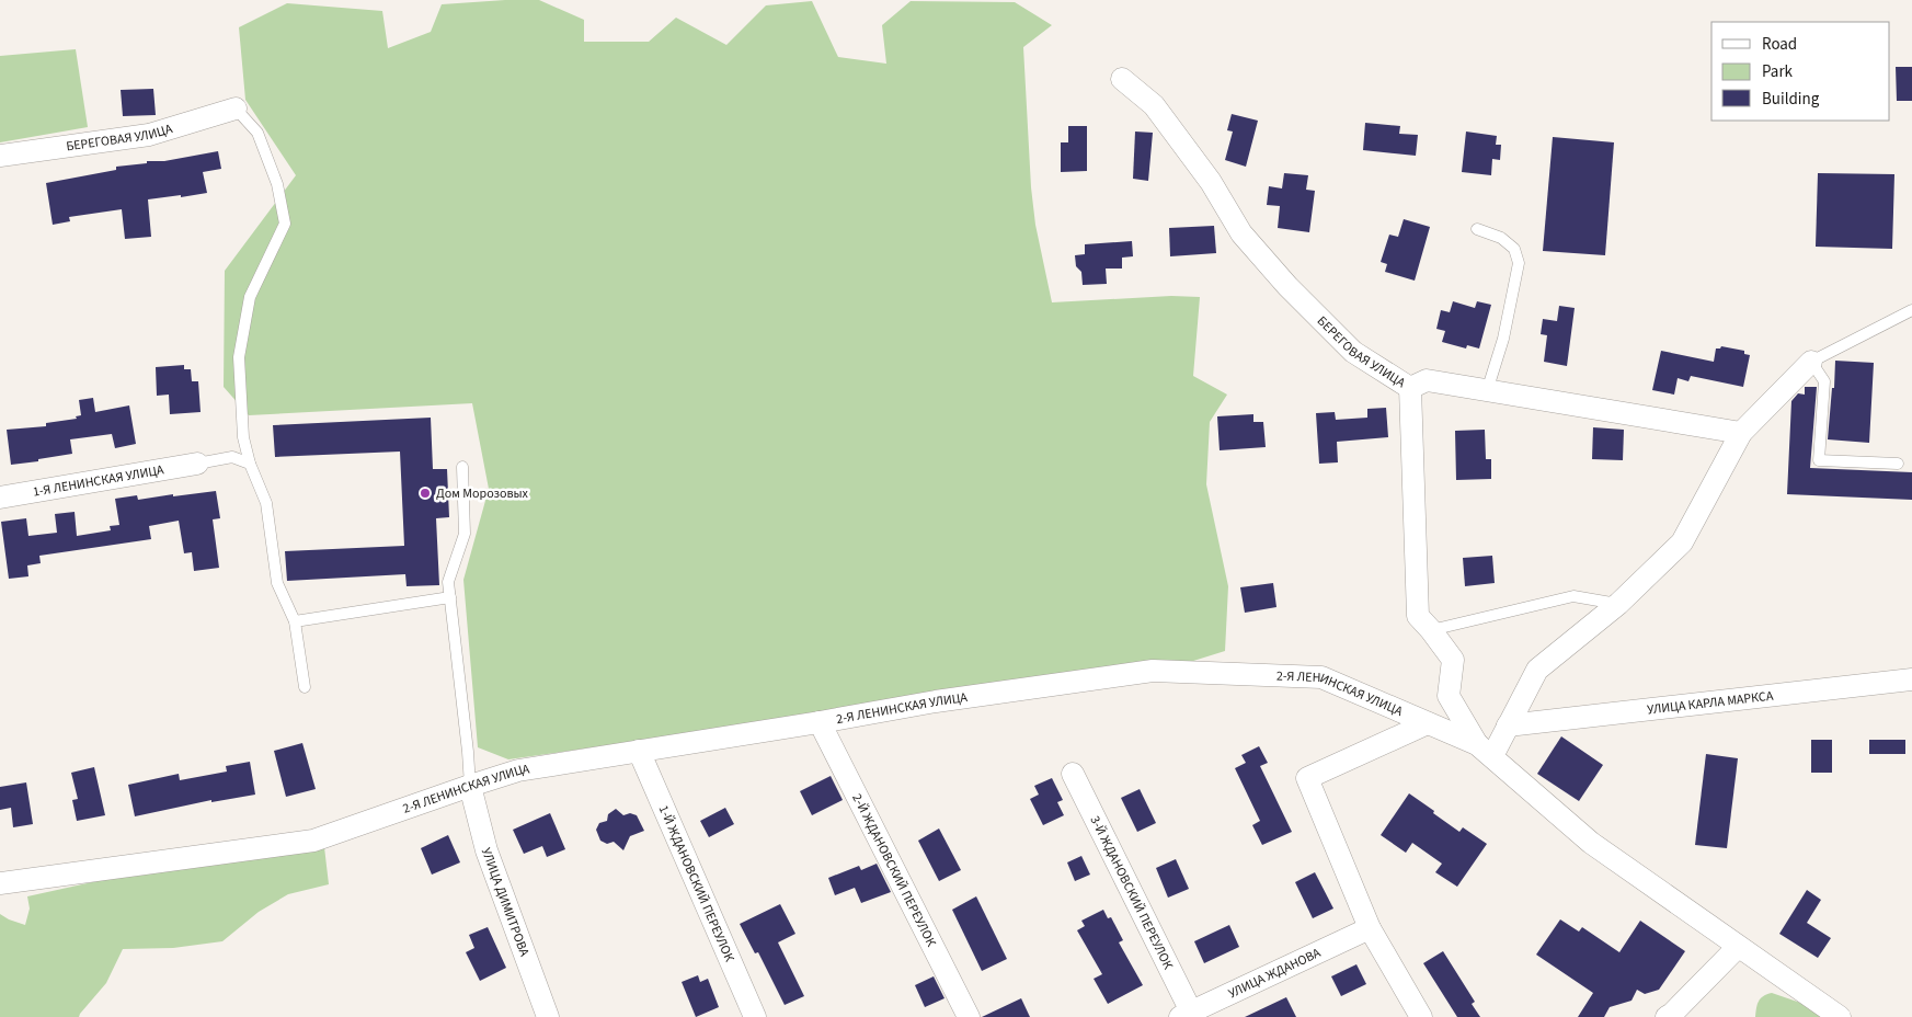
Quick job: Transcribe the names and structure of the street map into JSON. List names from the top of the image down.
{
  "streets": {
    "street": [
      "БЕРЕГОВАЯ УЛИЦА",
      "1-Я ЛЕНИНСКАЯ УЛИЦА",
      "2-Я ЛЕНИНСКАЯ УЛИЦА",
      "УЛИЦА КАРЛА МАРКСА",
      "2-Й ЖДАНОВСКИЙ ПЕРЕУЛОК",
      "1-Й ЖДАНОВСКИЙ ПЕРЕУЛОК",
      "3-Й ЖДАНОВСКИЙ ПЕРЕУЛОК",
      "УЛИЦА ДИМИТРОВА",
      "УЛИЦА ЖДАНОВА"
    ]
  },
  "crossings": [
    ["2-Я ЛЕНИНСКАЯ УЛИЦА", "2-Й ЖДАНОВСКИЙ ПЕРЕУЛОК"],
    ["2-Я ЛЕНИНСКАЯ УЛИЦА", "1-Й ЖДАНОВСКИЙ ПЕРЕУЛОК"],
    ["2-Я ЛЕНИНСКАЯ УЛИЦА", "УЛИЦА ДИМИТРОВА"],
    ["3-Й ЖДАНОВСКИЙ ПЕРЕУЛОК", "УЛИЦА ЖДАНОВА"]
  ],
  "places": ["Дом Морозовых"],
  "legend": ["Road", "Park", "Building"]
}
